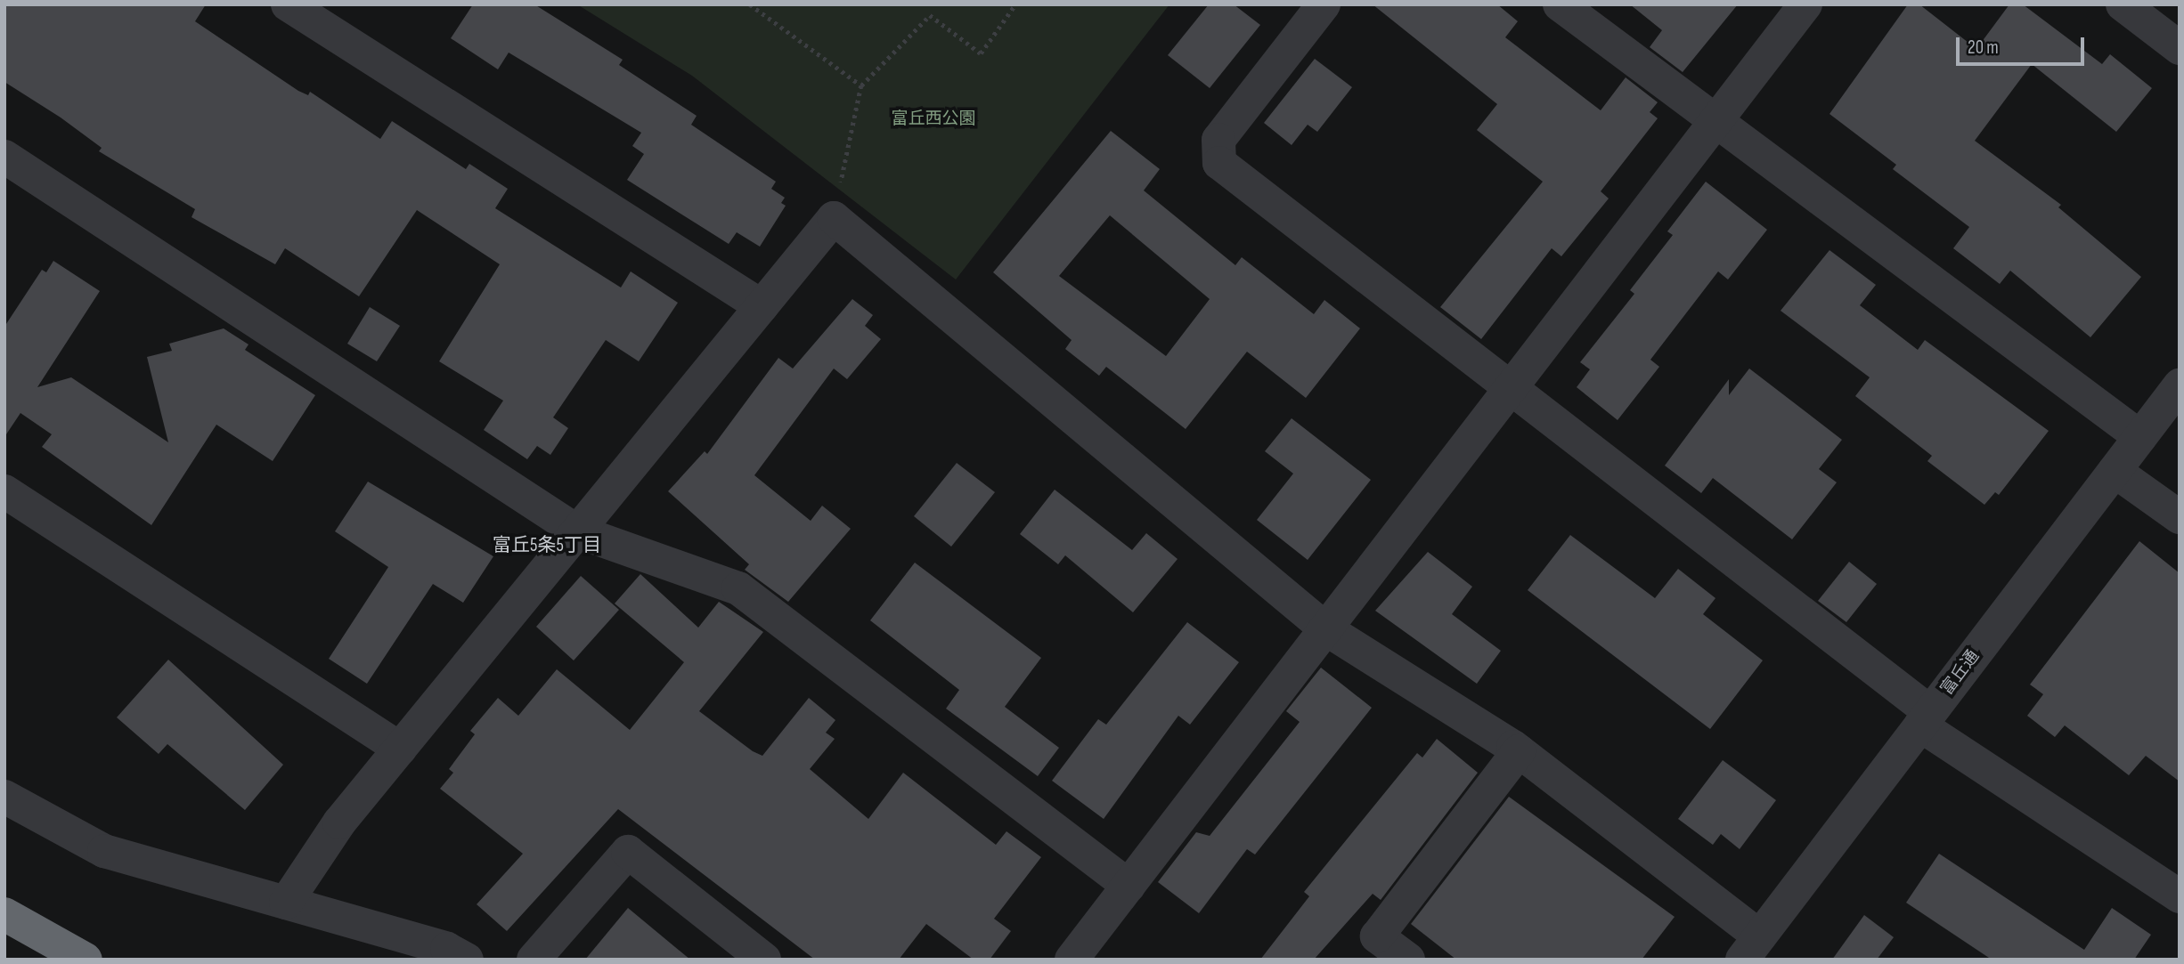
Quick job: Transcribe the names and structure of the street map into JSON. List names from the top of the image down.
{
  "streets": {
    "street": ["富丘通"]
  },
  "districts": ["富丘5条5丁目"],
  "parks": ["富丘西公園"],
  "scale_bar": "20 m"
}
